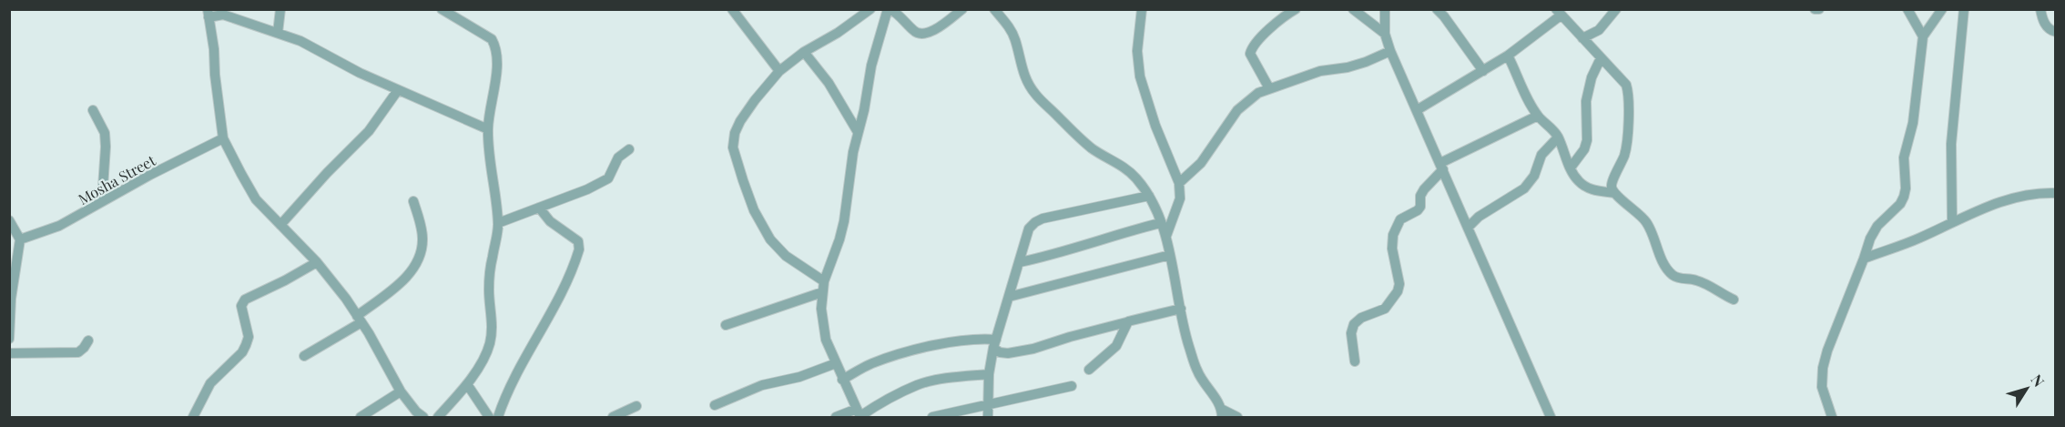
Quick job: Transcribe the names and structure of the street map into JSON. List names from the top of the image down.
{
  "streets": {
    "street": ["Mosha Street"]
  },
  "north": "top right"
}
